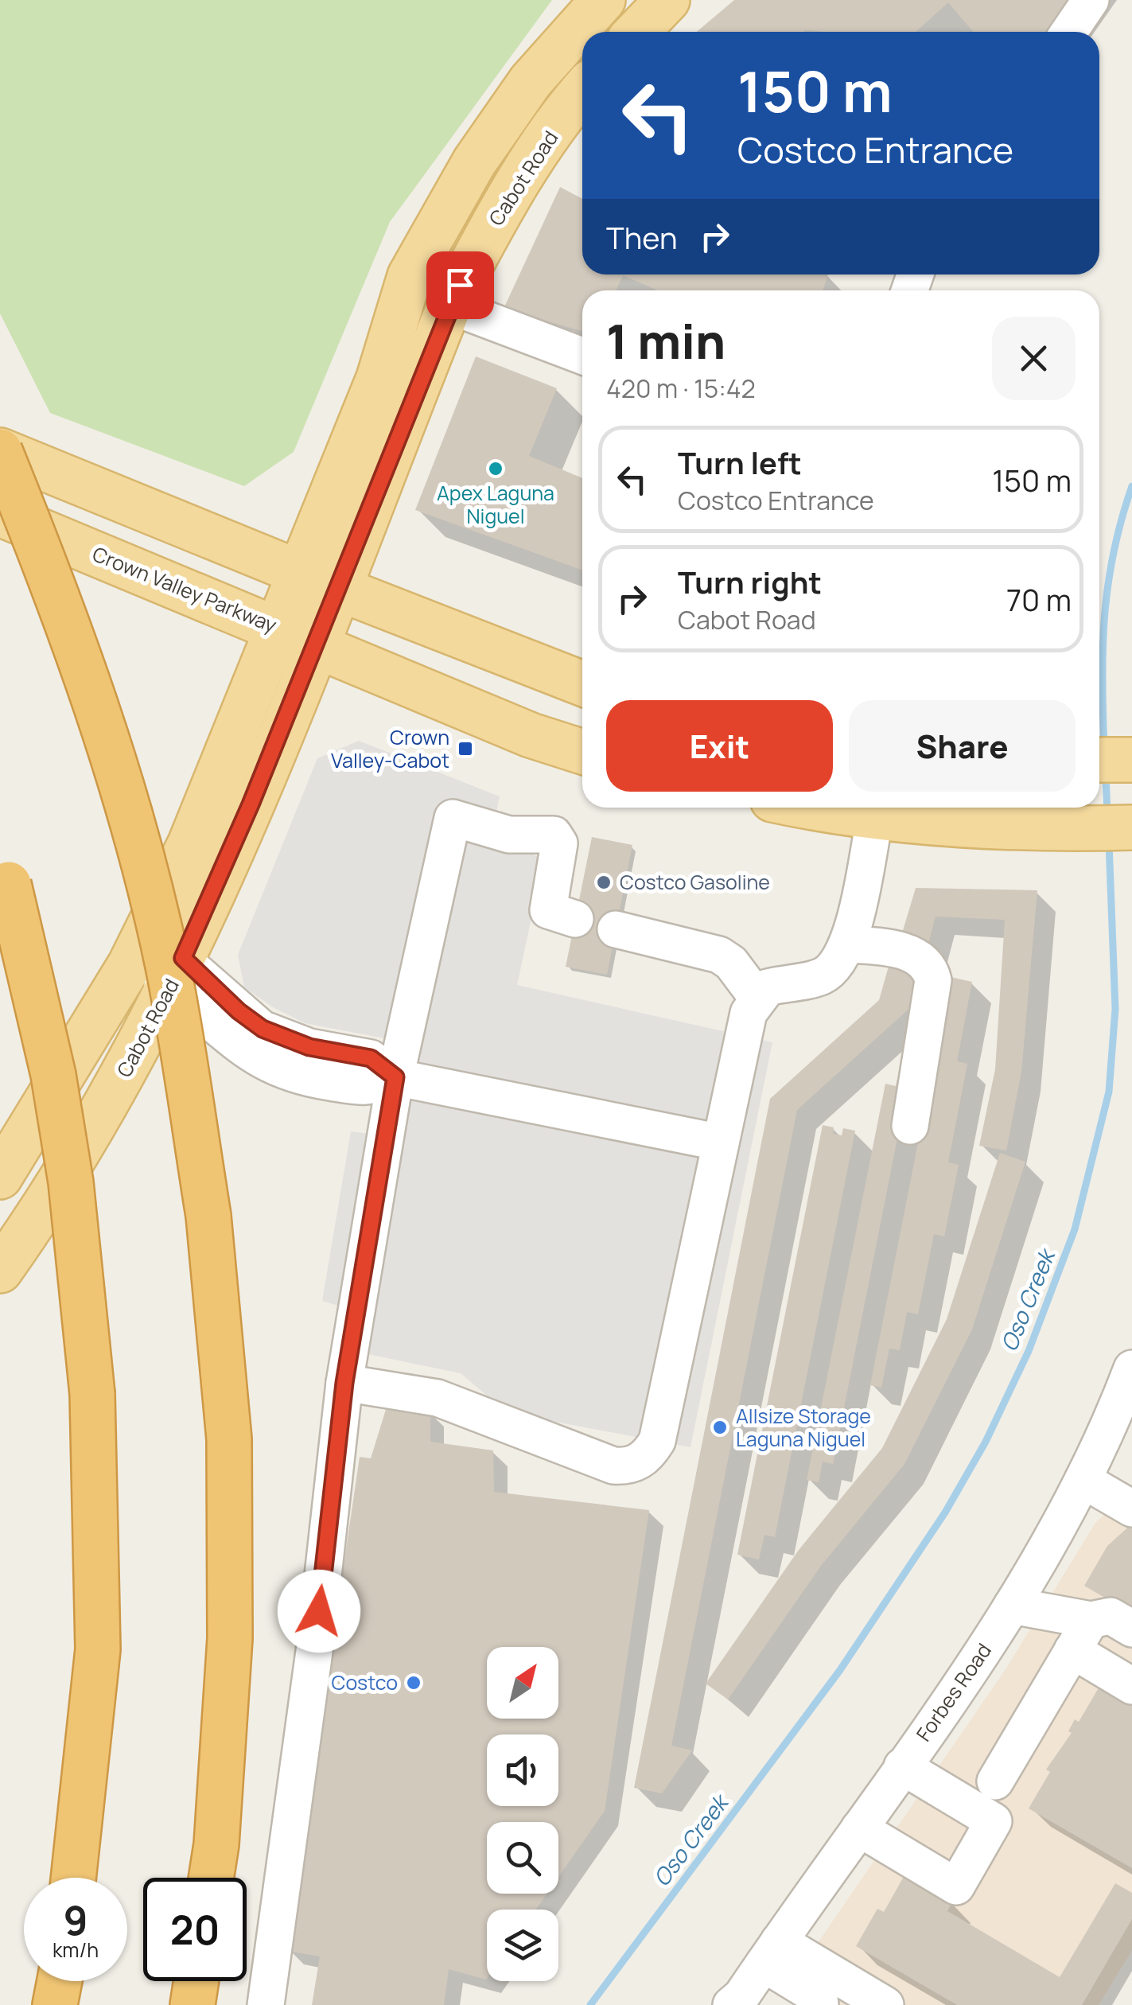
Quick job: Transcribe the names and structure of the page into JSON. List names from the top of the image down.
{
  "streets": {
    "main road": ["Cabot Road", "Crown Valley Parkway"],
    "street": ["Forbes Road"]
  },
  "crossings": [
    ["Cabot Road", "Crown Valley Parkway"]
  ],
  "water": ["Oso Creek"],
  "places": {
    "other": [
      "Apex Laguna Niguel",
      "Costco Gasoline",
      "Allsize Storage Laguna Niguel",
      "Costco"
    ],
    "transit": ["Crown Valley-Cabot"]
  },
  "north": "top right",
  "page": {
    "turn": ["150 m", "Costco Entrance"],
    "then": "Then",
    "heading": ["1 min", "420 m · 15:42"],
    "list": [
      {
        "name": "Turn left",
        "note": "Costco Entrance",
        "value": "150 m"
      },
      {
        "name": "Turn right",
        "note": "Cabot Road",
        "value": "70 m"
      }
    ],
    "buttons": ["Exit", "Share"],
    "speed": "9 km/h",
    "limit": "20"
  }
}
